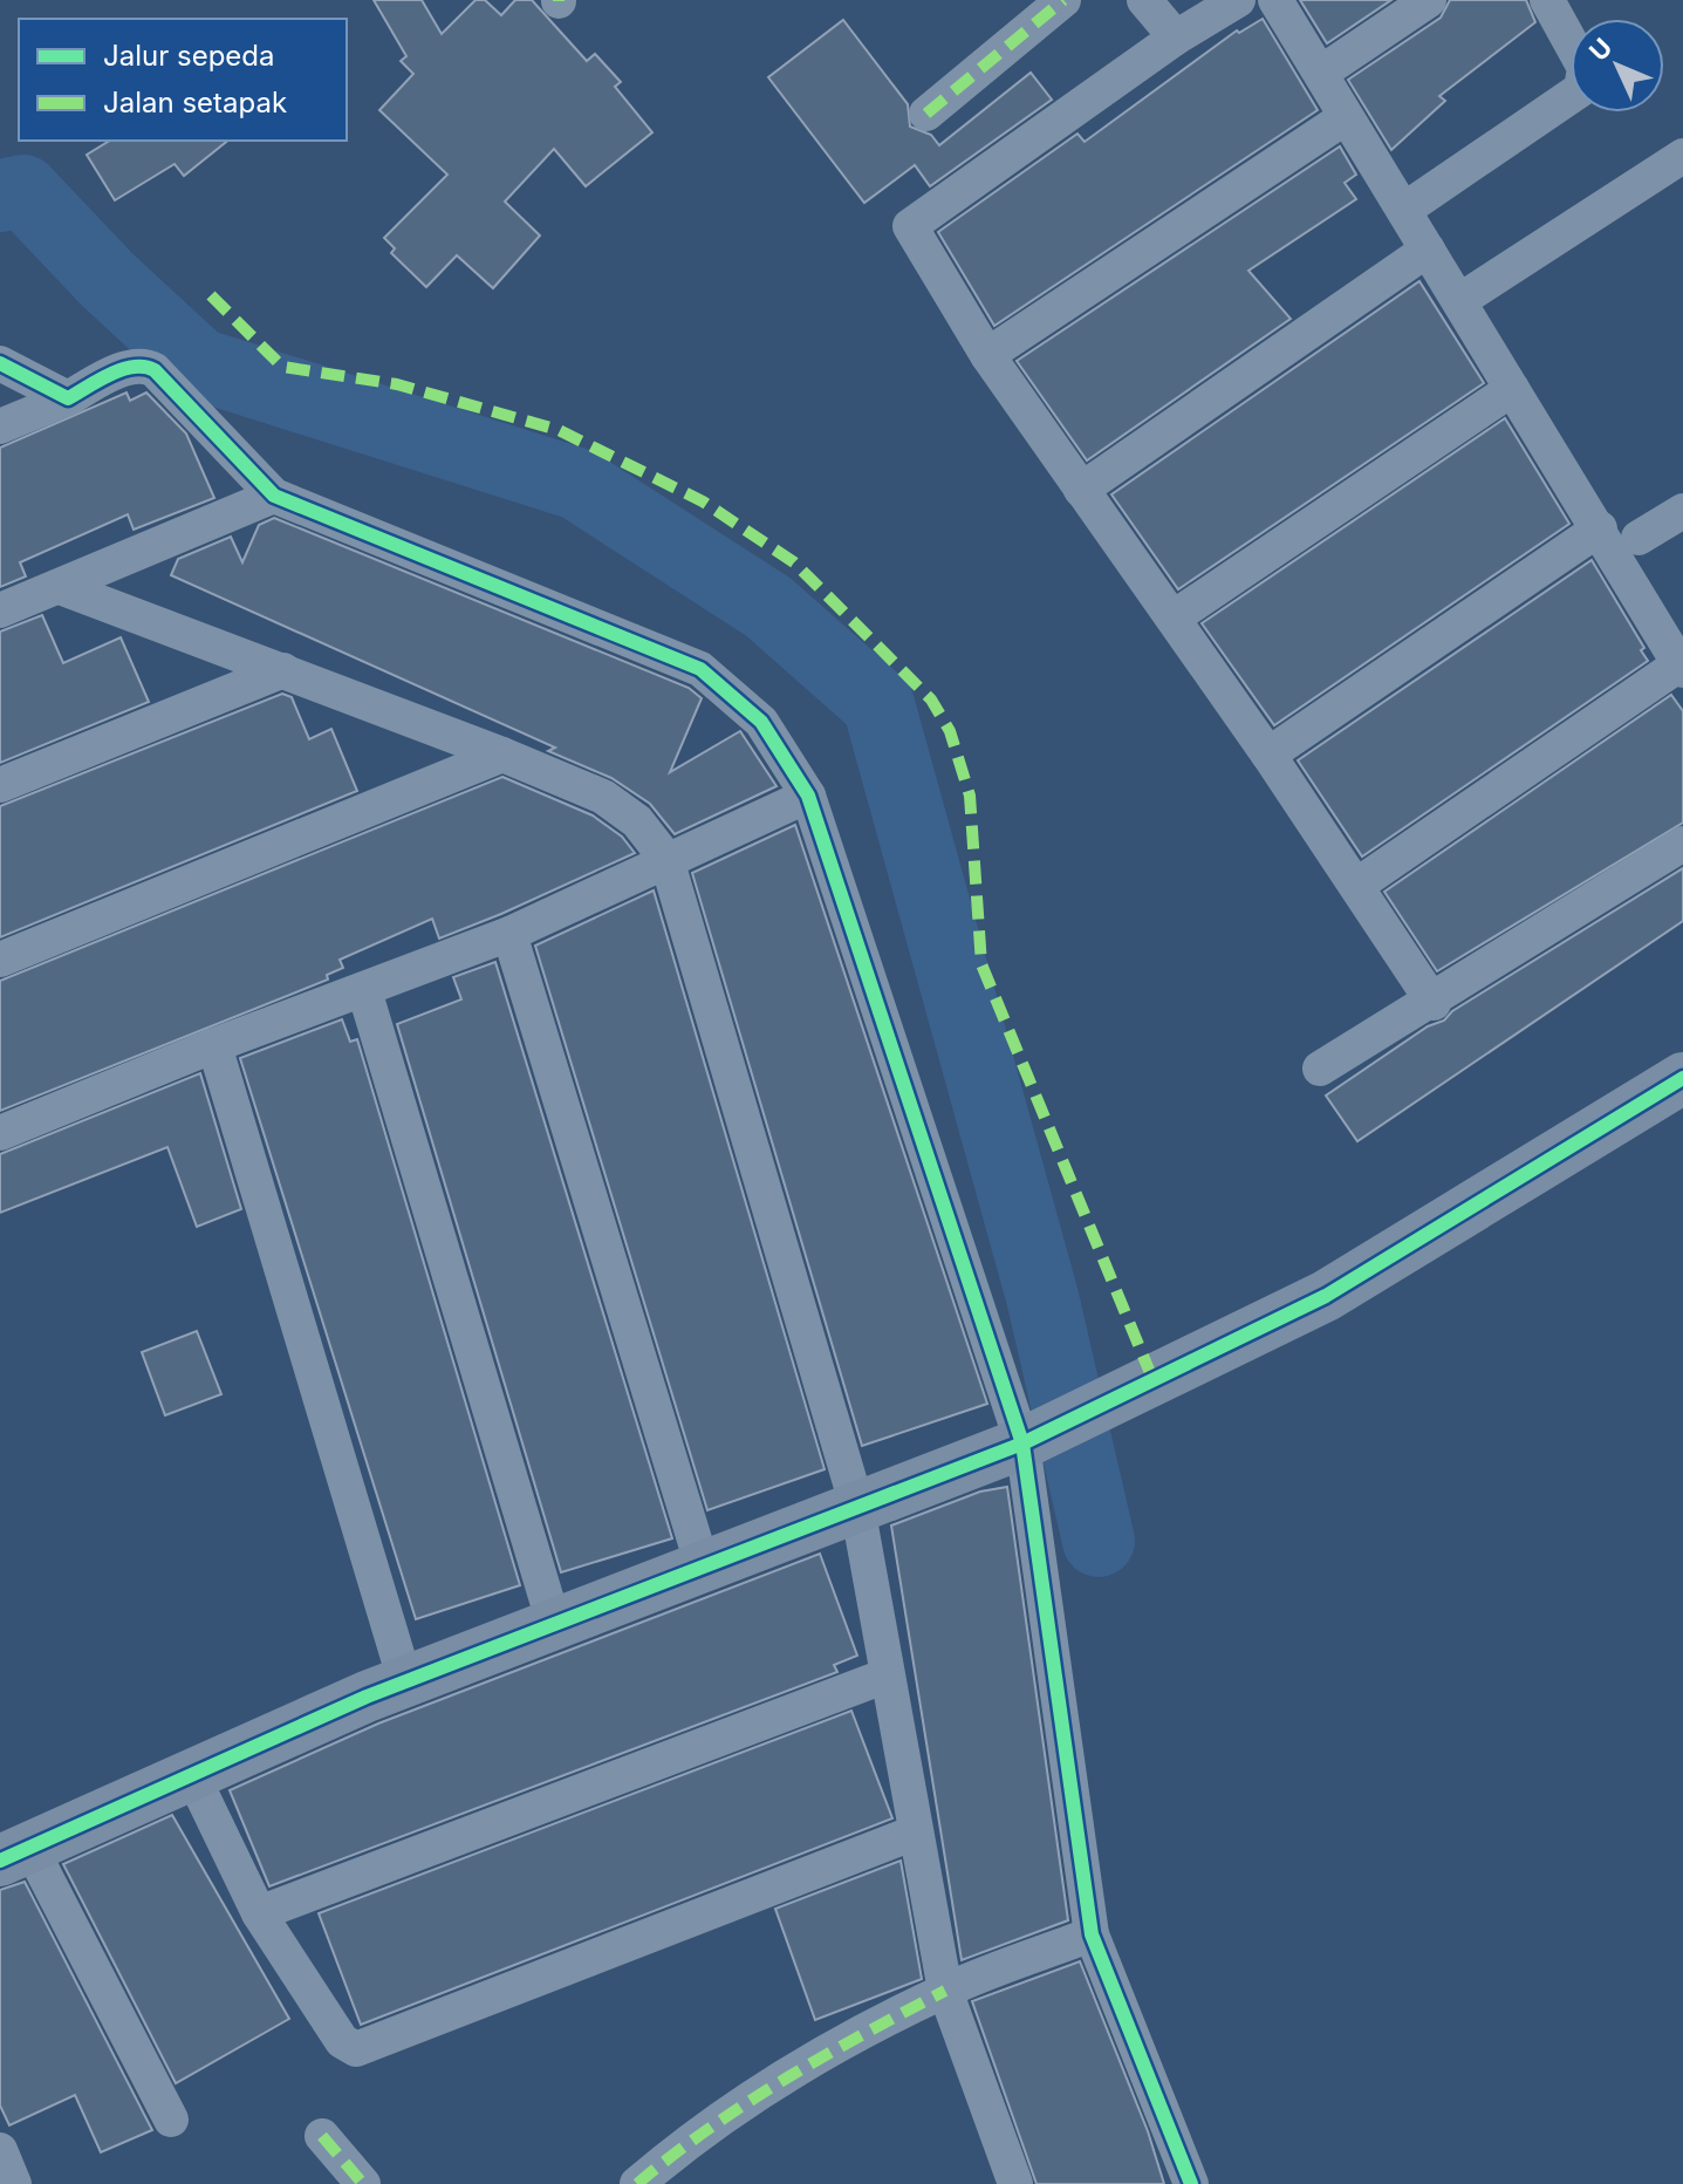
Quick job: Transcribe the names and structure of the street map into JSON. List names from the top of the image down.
{
  "legend": ["Jalur sepeda", "Jalan setapak"],
  "north": "top left"
}
